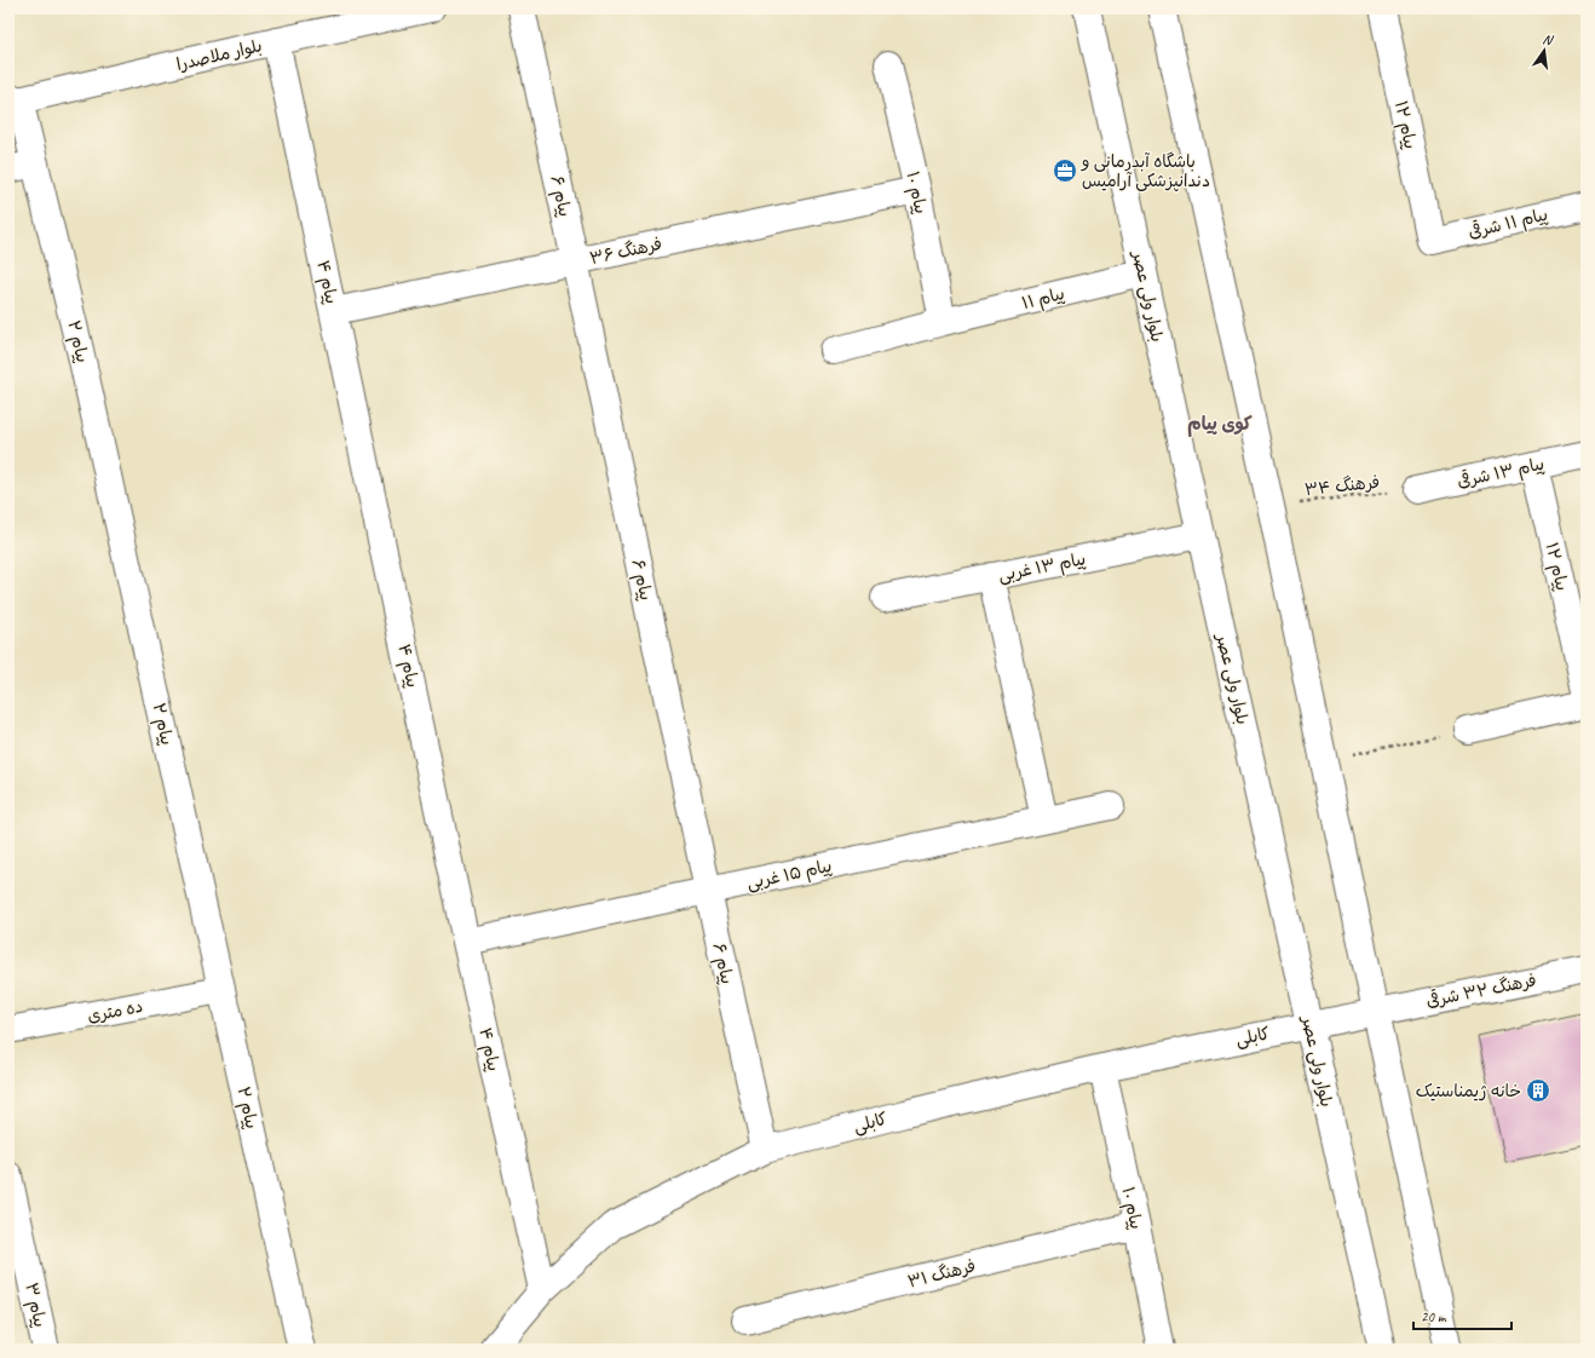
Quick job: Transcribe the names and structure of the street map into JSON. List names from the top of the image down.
{
  "streets": {
    "street": [
      "بلوار ملاصدرا",
      "پیام ۱۲",
      "پیام ۱۰",
      "پیام ۶",
      "پیام ۱۱ شرقی",
      "فرهنگ ۳۶",
      "پیام ۴",
      "بلوار ولی عصر",
      "پیام ۱۱",
      "پیام ۲",
      "پیام ۱۳ شرقی",
      "پیام ۱۳ غربی",
      "پیام ۱۵ غربی",
      "فرهنگ ۳۲ شرقی",
      "ده متری",
      "کابلی",
      "فرهنگ ۳۱",
      "پیام ۳"
    ],
    "path": ["فرهنگ ۳۴"]
  },
  "crossings": [
    ["بلوار ملاصدرا", "پیام ۴"],
    ["بلوار ملاصدرا", "پیام ۲"],
    ["پیام ۱۲", "پیام ۱۱ شرقی"],
    ["پیام ۱۲", "پیام ۱۳ شرقی"],
    ["پیام ۱۰", "فرهنگ ۳۶"],
    ["پیام ۱۰", "پیام ۱۱"],
    ["پیام ۱۰", "کابلی"],
    ["پیام ۱۰", "فرهنگ ۳۱"],
    ["پیام ۶", "فرهنگ ۳۶"],
    ["پیام ۶", "پیام ۱۵ غربی"],
    ["پیام ۶", "کابلی"],
    ["فرهنگ ۳۶", "پیام ۴"],
    ["پیام ۴", "پیام ۱۵ غربی"],
    ["پیام ۴", "کابلی"],
    ["بلوار ولی عصر", "پیام ۱۱"],
    ["بلوار ولی عصر", "پیام ۱۳ غربی"],
    ["بلوار ولی عصر", "فرهنگ ۳۲ شرقی"],
    ["بلوار ولی عصر", "کابلی"],
    ["پیام ۲", "ده متری"],
    ["پیام ۱۳ شرقی", "فرهنگ ۳۴"],
    ["فرهنگ ۳۲ شرقی", "کابلی"]
  ],
  "districts": ["کوی پیام"],
  "places": {
    "office": ["باشگاه آبدرمانی و دندانپزشکی آرامیس"],
    "building": ["خانه ژیمناستیک"]
  },
  "scale_bar": "20 m",
  "north": "top"
}
